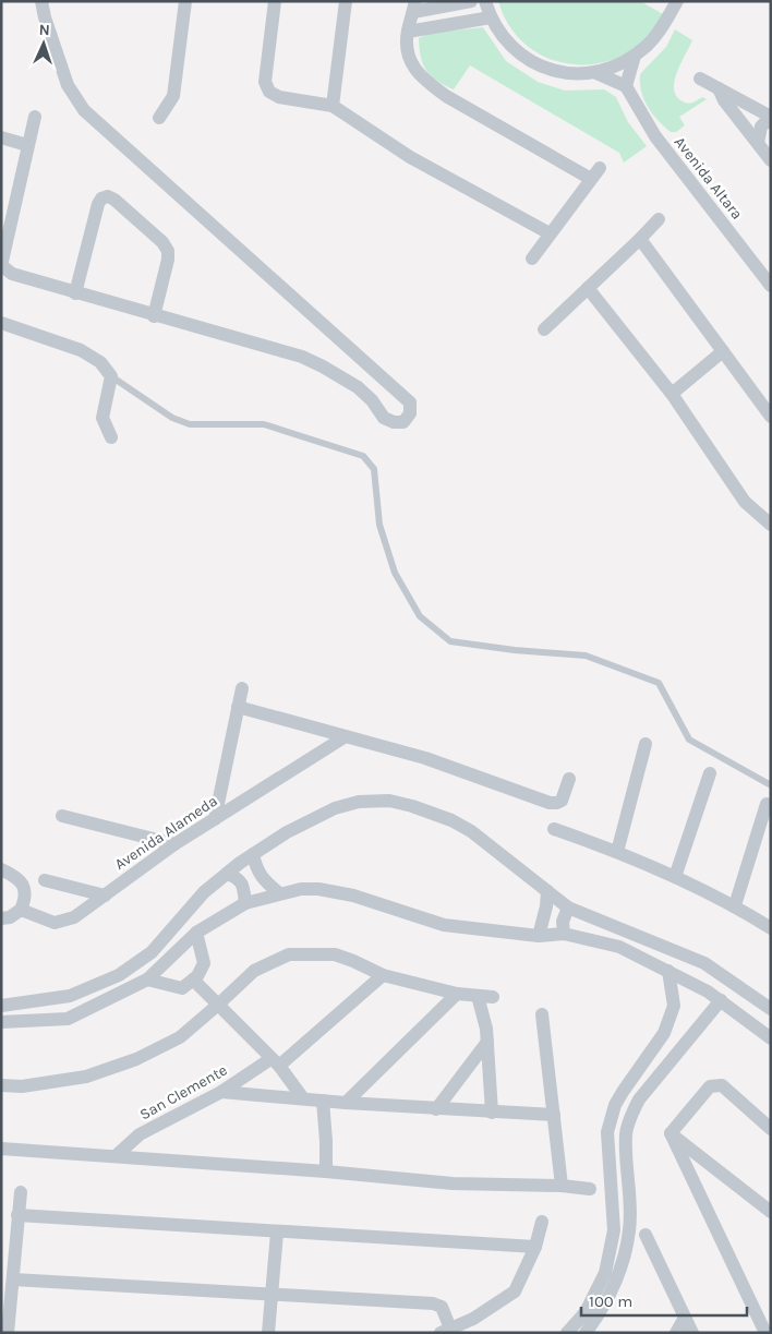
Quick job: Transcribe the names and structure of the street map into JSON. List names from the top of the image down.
{
  "streets": {
    "street": ["Avenida Altara", "Avenida Alameda", "San Clemente"]
  },
  "scale_bar": "100 m",
  "north": "top"
}
